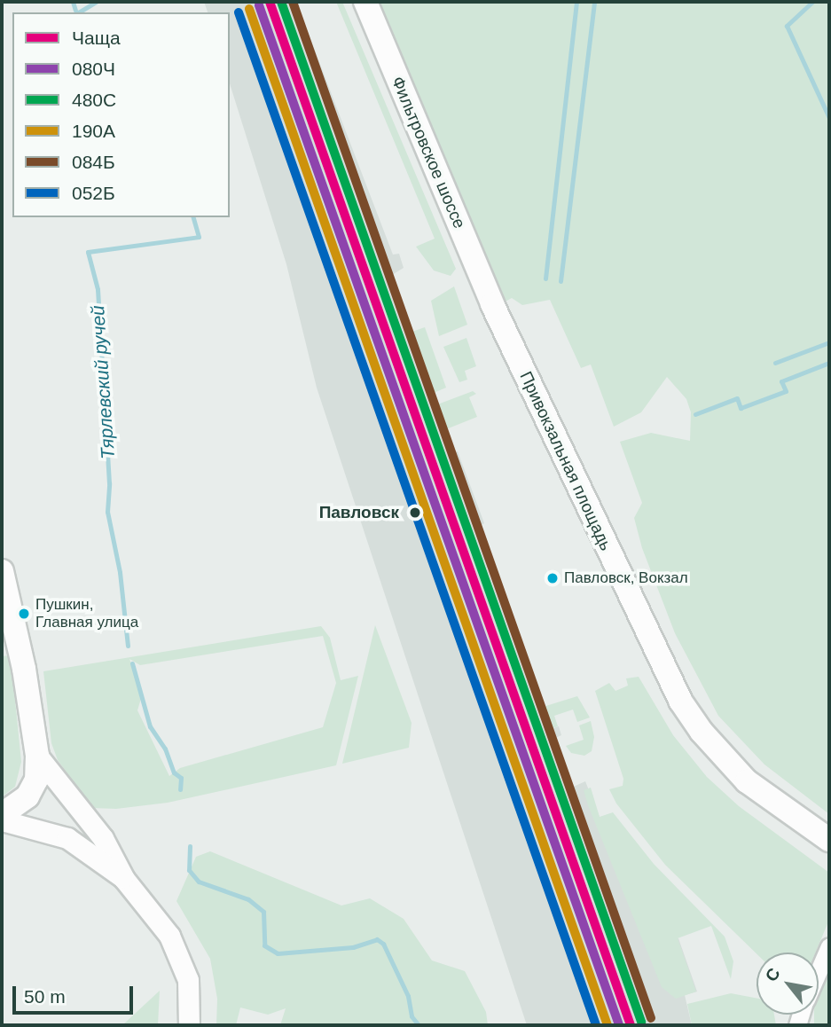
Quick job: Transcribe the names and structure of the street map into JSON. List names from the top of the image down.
{
  "streets": {
    "main road": ["Фильтровское шоссе", "Привокзальная площадь"]
  },
  "crossings": [
    ["Фильтровское шоссе", "Привокзальная площадь"]
  ],
  "water": ["Тярлевский ручей"],
  "places": ["Павловск", "Павловск, Вокзал", "Пушкин, Главная улица"],
  "lines": [
    "transit line Чаща",
    "transit line 480С",
    "transit line 084Б",
    "transit line 080Ч",
    "transit line 190А",
    "transit line 052Б"
  ],
  "legend": [
    "Чаща",
    "080Ч",
    "480С",
    "190А",
    "084Б",
    "052Б"
  ],
  "scale_bar": "50 m",
  "north": "top left"
}
